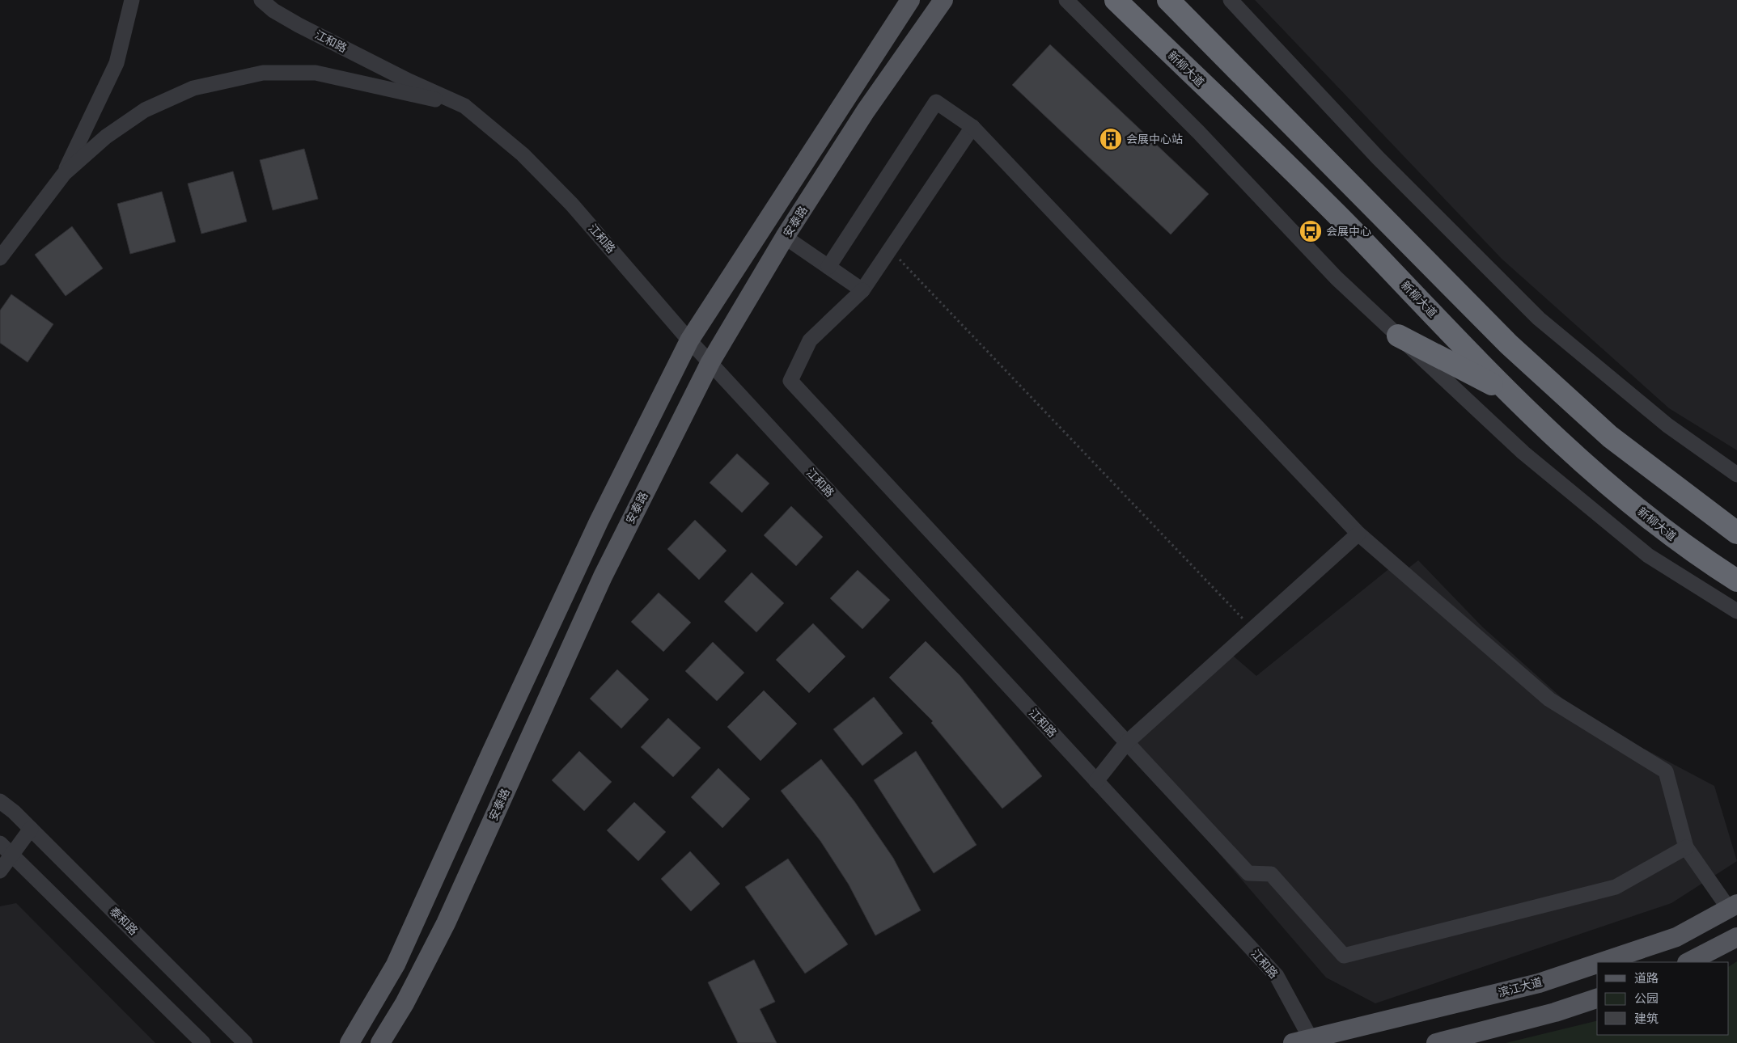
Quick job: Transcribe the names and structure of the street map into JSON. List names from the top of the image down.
{
  "streets": {
    "highway": ["新柳大道"],
    "main road": ["安泰路", "滨江大道"],
    "street": ["江和路", "泰和路"]
  },
  "crossings": [
    ["江和路", "安泰路"],
    ["江和路", "滨江大道"]
  ],
  "places": {
    "building": ["会展中心站"],
    "bus stop": ["会展中心"]
  },
  "legend": ["道路", "公园", "建筑"]
}
